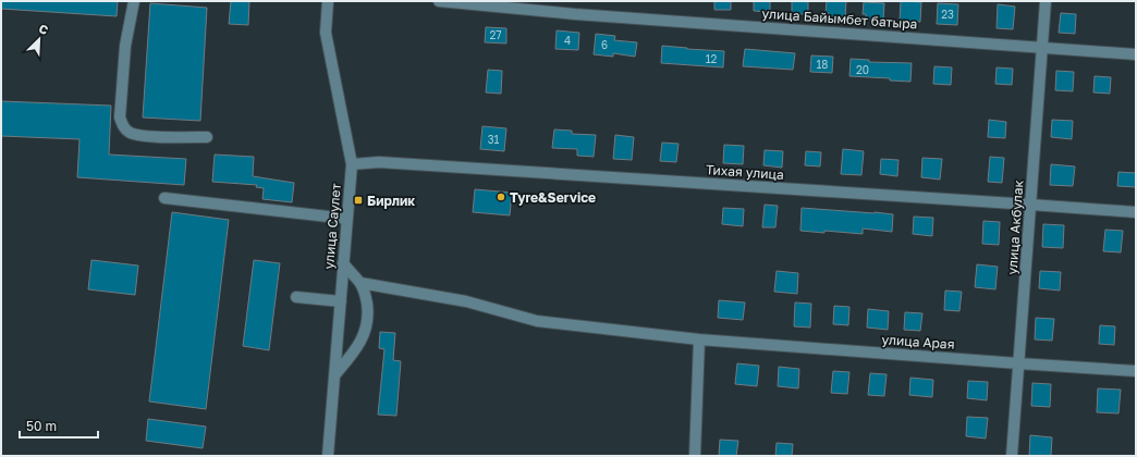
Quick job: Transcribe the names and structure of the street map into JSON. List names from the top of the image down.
{
  "streets": {
    "street": [
      "улица Байымбет батыра",
      "Тихая улица",
      "улица Саулет",
      "улица Акбулак",
      "улица Арая"
    ]
  },
  "crossings": [
    ["улица Байымбет батыра", "улица Акбулак"],
    ["Тихая улица", "улица Саулет"],
    ["Тихая улица", "улица Акбулак"],
    ["улица Акбулак", "улица Арая"]
  ],
  "places": {
    "other": ["Tyre&Service"],
    "transit": ["Бирлик"]
  },
  "house_numbers": [
    "23",
    "27",
    "4",
    "6",
    "12",
    "18",
    "20",
    "31"
  ],
  "scale_bar": "50 m",
  "north": "top right"
}
